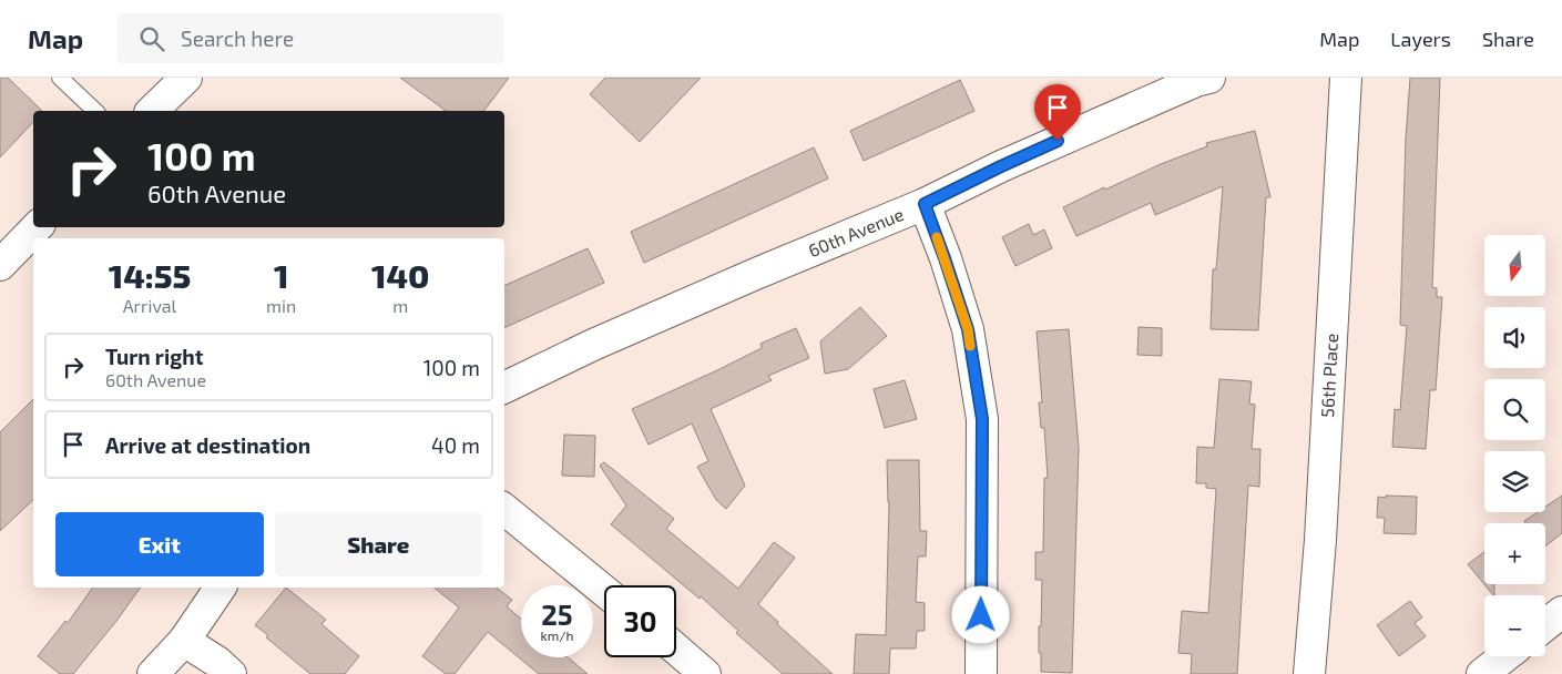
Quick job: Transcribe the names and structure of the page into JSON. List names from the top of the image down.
{
  "streets": {
    "street": ["60th Avenue", "56th Place"]
  },
  "north": "bottom",
  "page": {
    "header": "Map",
    "search": "Search here",
    "nav": ["Map", "Layers", "Share"],
    "turn": ["100 m", "60th Avenue"],
    "map_buttons": ["+", "−"],
    "eta": [
      "14:55",
      "Arrival",
      "1",
      "min",
      "140",
      "m"
    ],
    "list": [
      {
        "name": "Turn right",
        "note": "60th Avenue",
        "value": "100 m"
      },
      {
        "name": "Arrive at destination",
        "value": "40 m"
      }
    ],
    "buttons": ["Exit", "Share"],
    "speed": "25 km/h",
    "limit": "30"
  }
}
